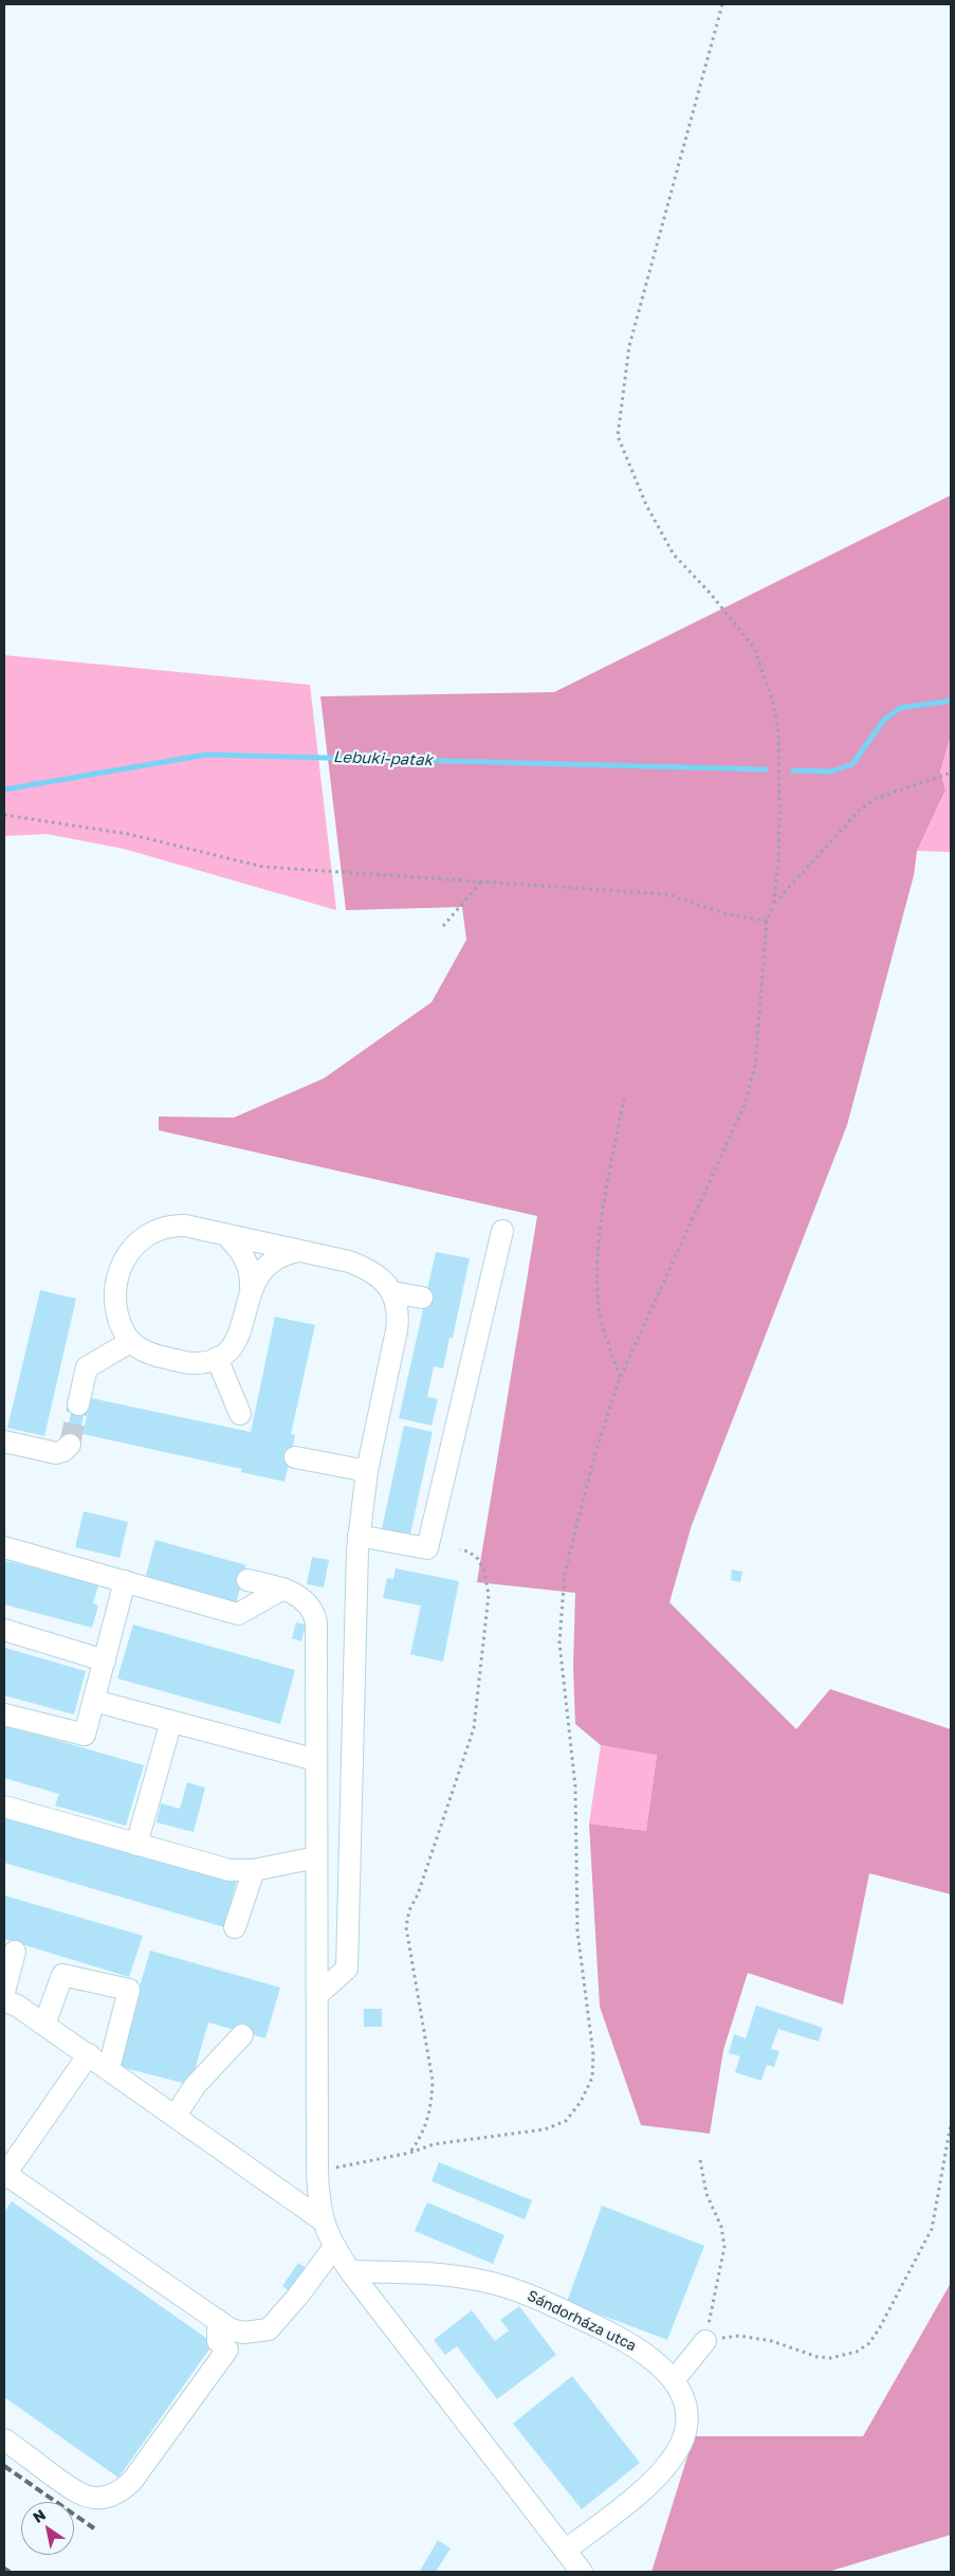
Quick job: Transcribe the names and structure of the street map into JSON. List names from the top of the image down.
{
  "streets": {
    "street": ["Sándorháza utca"]
  },
  "water": ["Lebuki-patak"],
  "north": "top left"
}
